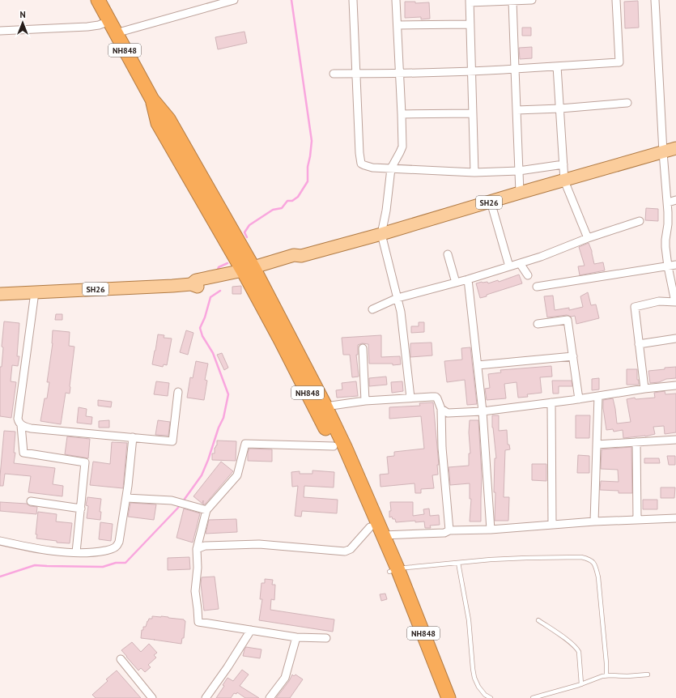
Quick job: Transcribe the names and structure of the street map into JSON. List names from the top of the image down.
{
  "streets": {
    "highway": ["NH848"],
    "main road": ["SH26"]
  },
  "crossings": [
    ["NH848", "SH26"]
  ],
  "north": "top"
}
